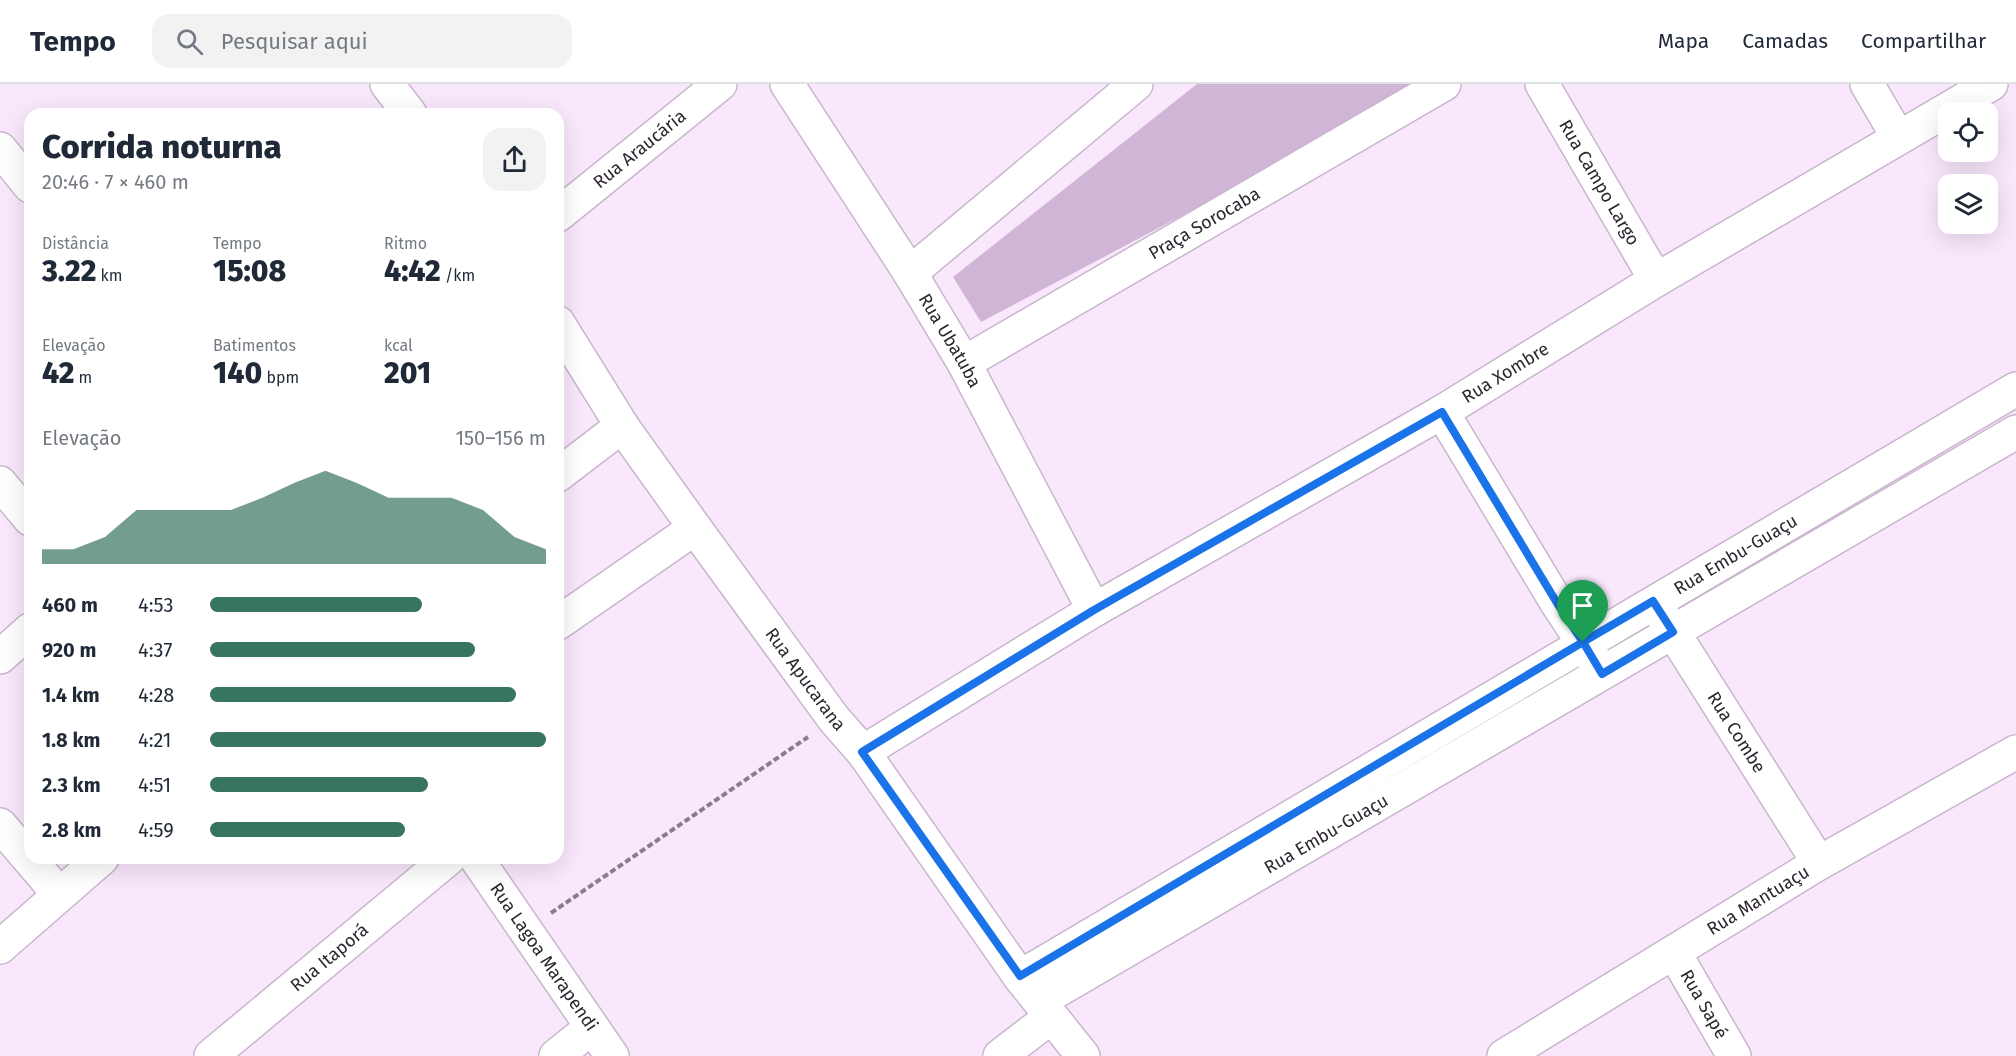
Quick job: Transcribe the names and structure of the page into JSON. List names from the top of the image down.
{
  "streets": {
    "street": [
      "Rua Araucária",
      "Rua Campo Largo",
      "Praça Sorocaba",
      "Rua Ubatuba",
      "Rua Xombre",
      "Rua Embu-Guaçu",
      "Rua Apucarana",
      "Rua Combe",
      "Rua Mantuaçu",
      "Rua Itaporá",
      "Rua Lagoa Marapendi",
      "Rua Sapé"
    ]
  },
  "crossings": [
    ["Rua Campo Largo", "Rua Xombre"],
    ["Praça Sorocaba", "Rua Ubatuba"],
    ["Rua Ubatuba", "Rua Xombre"],
    ["Rua Xombre", "Rua Apucarana"],
    ["Rua Embu-Guaçu", "Rua Apucarana"],
    ["Rua Embu-Guaçu", "Rua Combe"],
    ["Rua Combe", "Rua Mantuaçu"],
    ["Rua Mantuaçu", "Rua Sapé"]
  ],
  "page": {
    "header": "Tempo",
    "search": "Pesquisar aqui",
    "nav": ["Mapa", "Camadas", "Compartilhar"],
    "heading": ["Corrida noturna", "20:46 · 7 × 460 m"],
    "stats": [
      ["Distância", "3.22 km"],
      ["Tempo", "15:08"],
      ["Ritmo", "4:42 /km"],
      ["Elevação", "42 m"],
      ["Batimentos", "140 bpm"],
      ["kcal", "201"]
    ],
    "chart": ["Elevação", "150–156 m"],
    "list": [
      {
        "name": "460 m",
        "note": "4:53"
      },
      {
        "name": "920 m",
        "note": "4:37"
      },
      {
        "name": "1.4 km",
        "note": "4:28"
      },
      {
        "name": "1.8 km",
        "note": "4:21"
      },
      {
        "name": "2.3 km",
        "note": "4:51"
      },
      {
        "name": "2.8 km",
        "note": "4:59"
      }
    ]
  }
}
